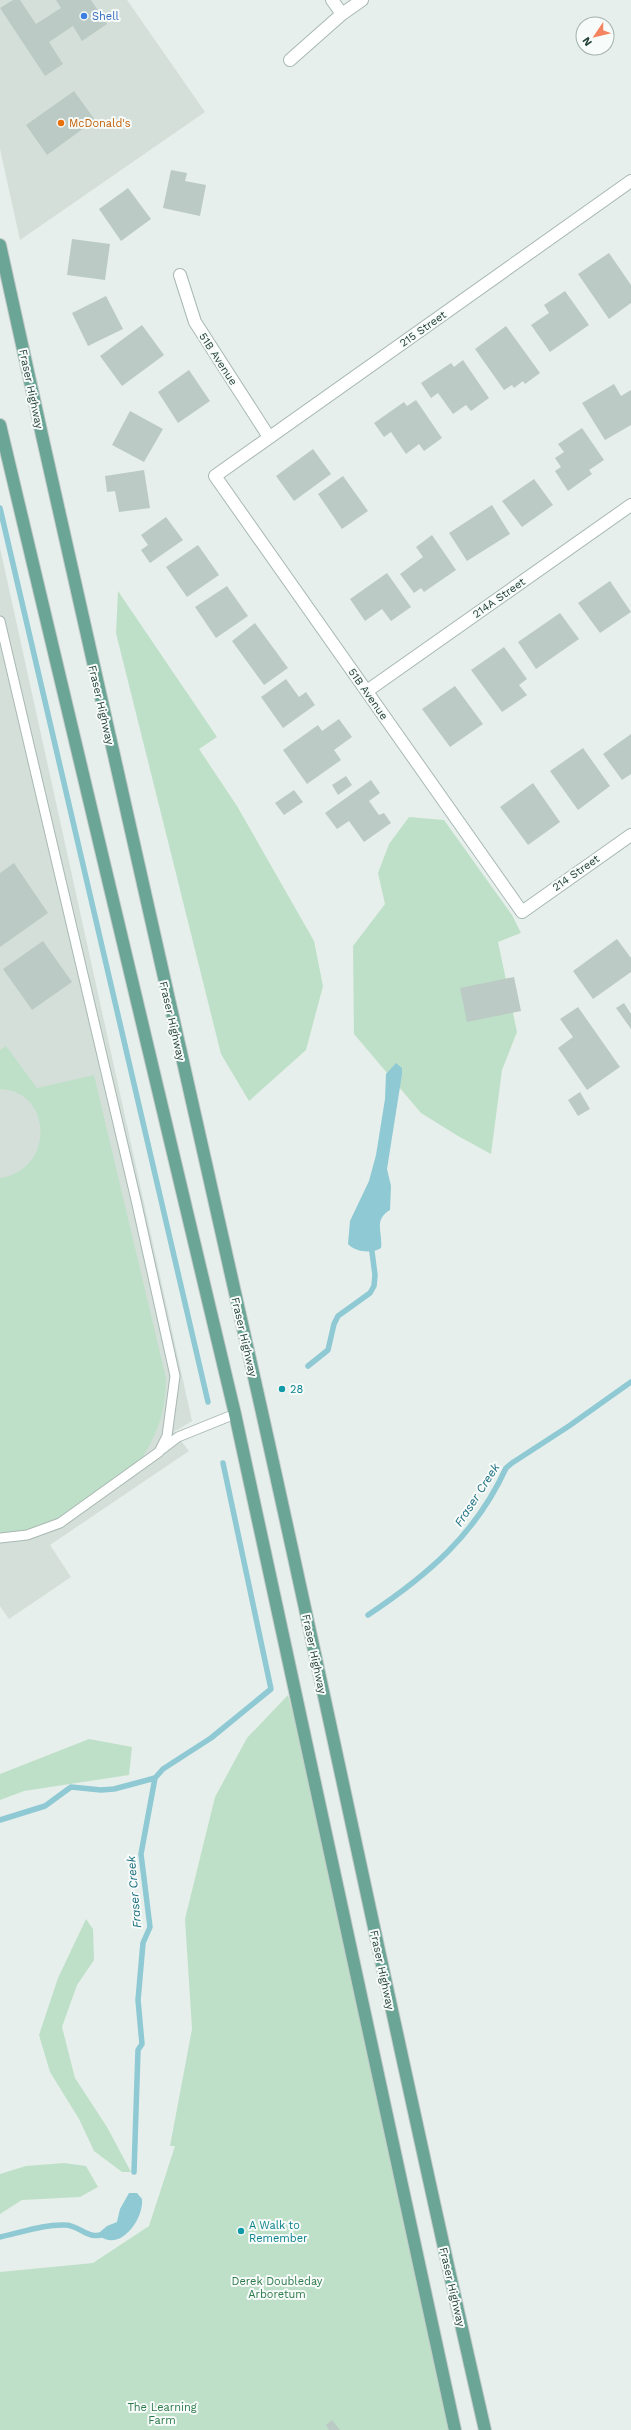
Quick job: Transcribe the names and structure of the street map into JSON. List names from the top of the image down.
{
  "streets": {
    "main road": ["Fraser Highway"],
    "street": [
      "215 Street",
      "51B Avenue",
      "214A Street",
      "214 Street"
    ]
  },
  "crossings": [
    ["215 Street", "51B Avenue"],
    ["51B Avenue", "214A Street"],
    ["51B Avenue", "214 Street"]
  ],
  "water": ["Fraser Creek"],
  "parks": ["Derek Doubleday Arboretum", "The Learning Farm"],
  "places": [
    "Shell",
    "McDonald's",
    "28",
    "A Walk to Remember"
  ],
  "north": "bottom left"
}
